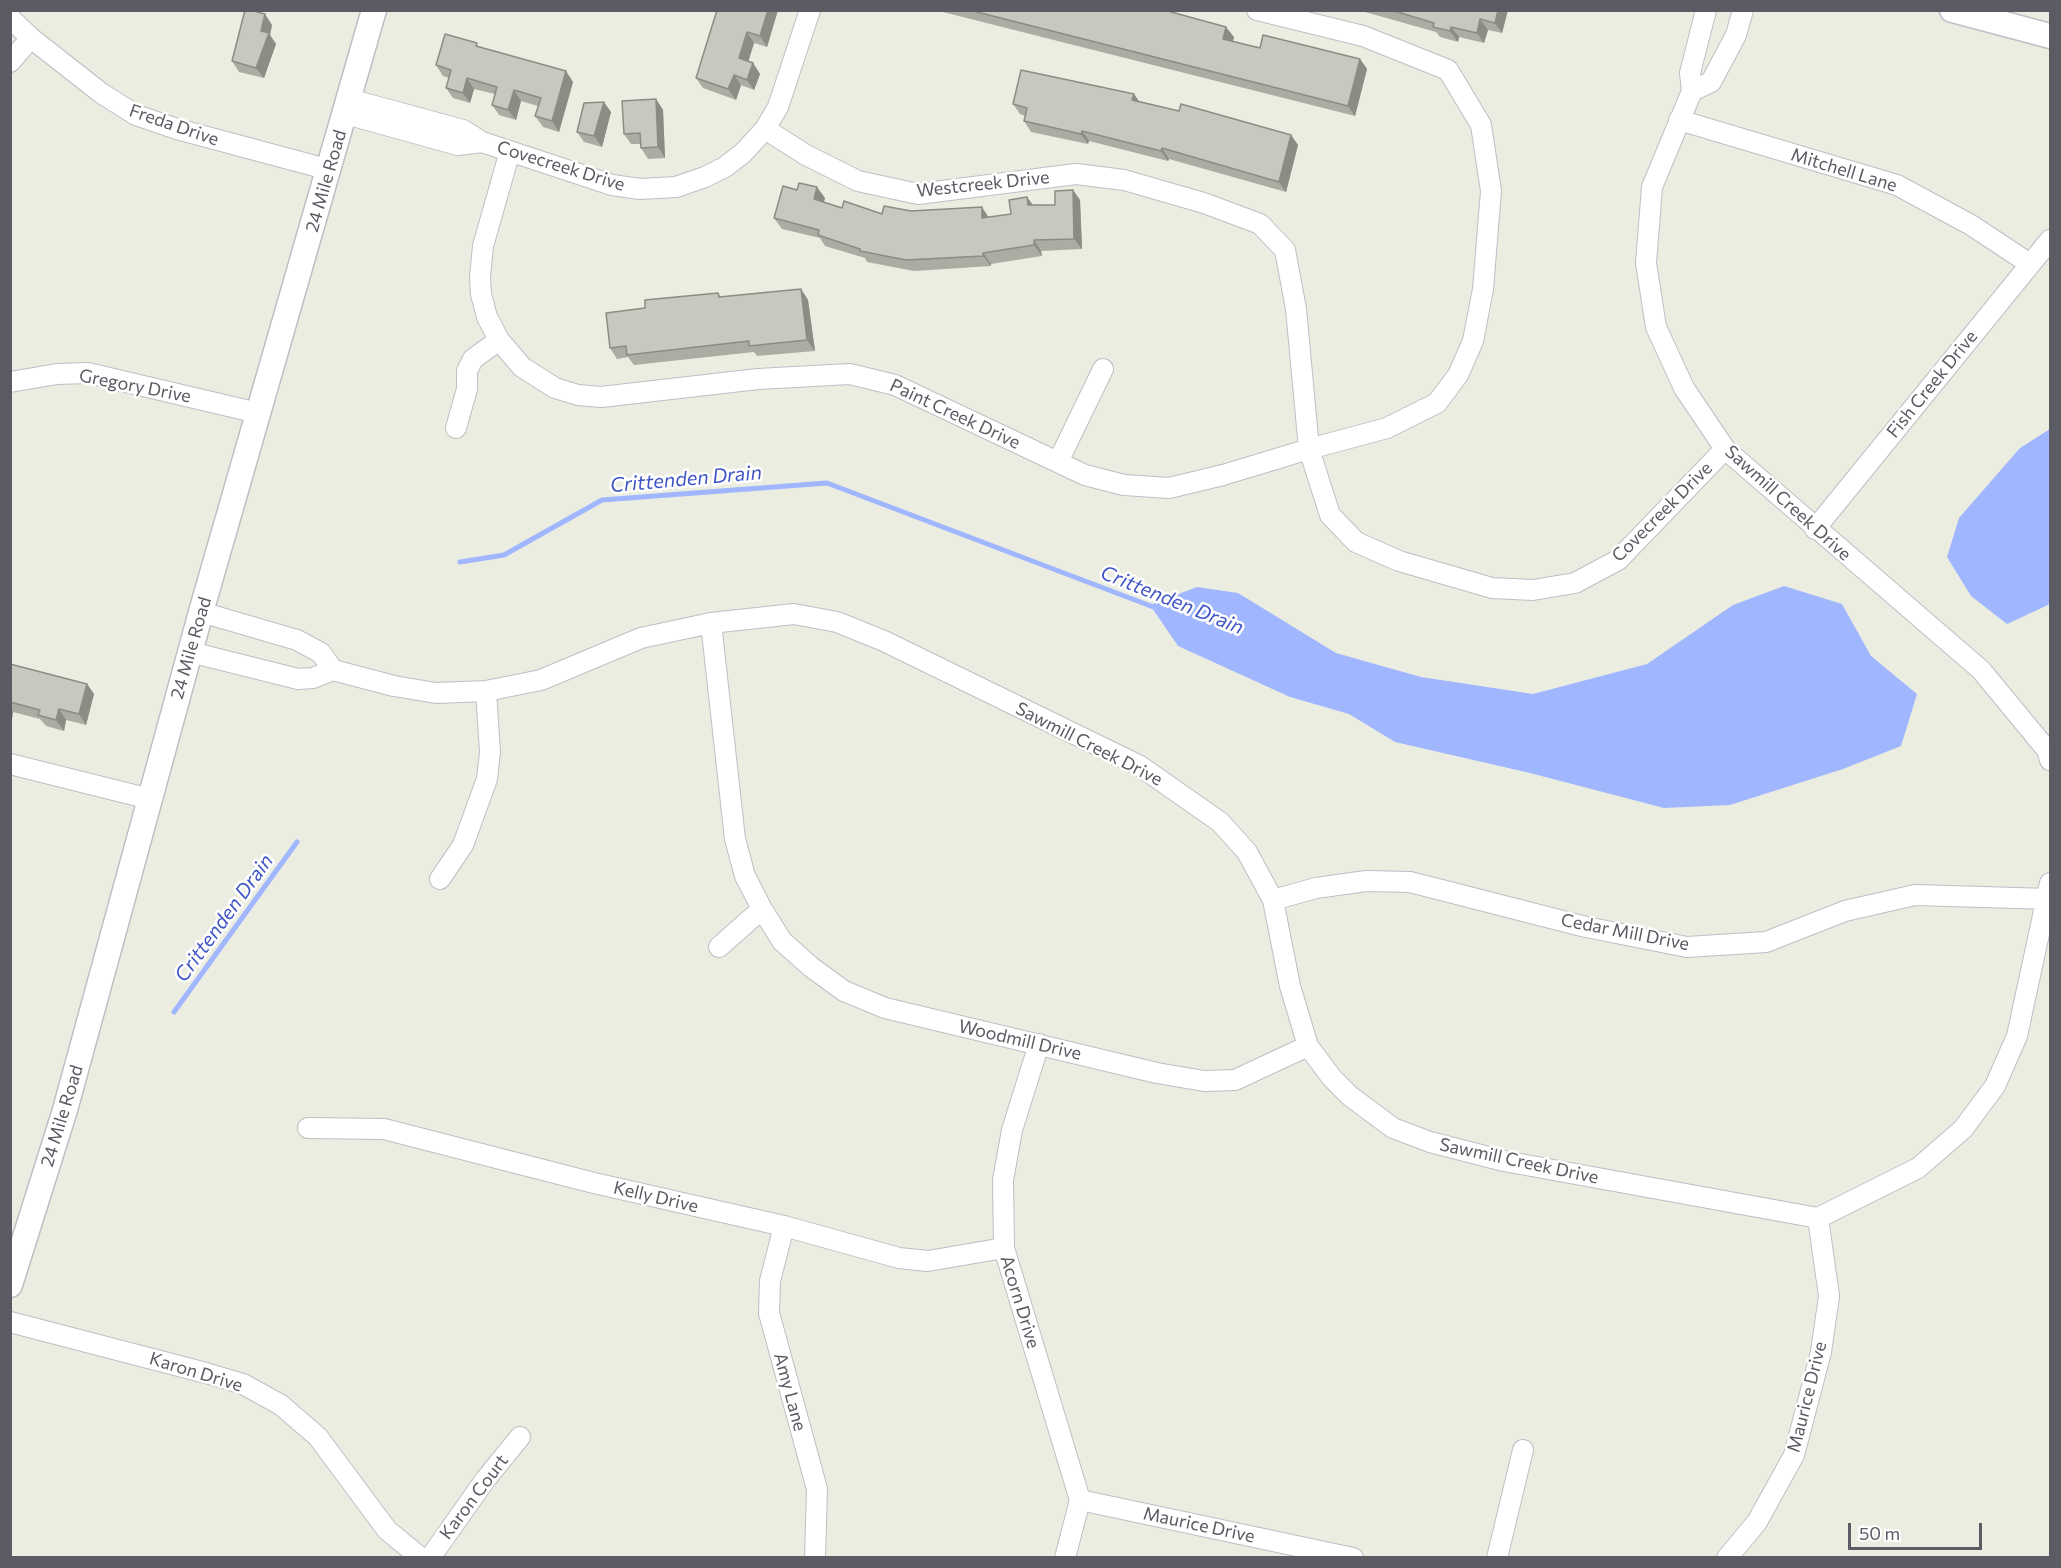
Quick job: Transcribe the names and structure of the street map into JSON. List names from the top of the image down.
{
  "streets": {
    "street": [
      "Freda Drive",
      "Covecreek Drive",
      "Mitchell Lane",
      "24 Mile Road",
      "Westcreek Drive",
      "Fish Creek Drive",
      "Gregory Drive",
      "Paint Creek Drive",
      "Sawmill Creek Drive",
      "Cedar Mill Drive",
      "Woodmill Drive",
      "Kelly Drive",
      "Acorn Drive",
      "Karon Drive",
      "Amy Lane",
      "Maurice Drive",
      "Karon Court"
    ]
  },
  "crossings": [
    ["Freda Drive", "24 Mile Road"],
    ["Covecreek Drive", "24 Mile Road"],
    ["Covecreek Drive", "Westcreek Drive"],
    ["Covecreek Drive", "Paint Creek Drive"],
    ["Covecreek Drive", "Sawmill Creek Drive"],
    ["Mitchell Lane", "Fish Creek Drive"],
    ["Mitchell Lane", "Sawmill Creek Drive"],
    ["24 Mile Road", "Gregory Drive"],
    ["Westcreek Drive", "Paint Creek Drive"],
    ["Fish Creek Drive", "Sawmill Creek Drive"],
    ["Sawmill Creek Drive", "Cedar Mill Drive"],
    ["Sawmill Creek Drive", "Woodmill Drive"],
    ["Sawmill Creek Drive", "Maurice Drive"],
    ["Woodmill Drive", "Acorn Drive"],
    ["Kelly Drive", "Acorn Drive"],
    ["Kelly Drive", "Amy Lane"],
    ["Acorn Drive", "Maurice Drive"]
  ],
  "water": ["Crittenden Drain"],
  "scale_bar": "50 m"
}
